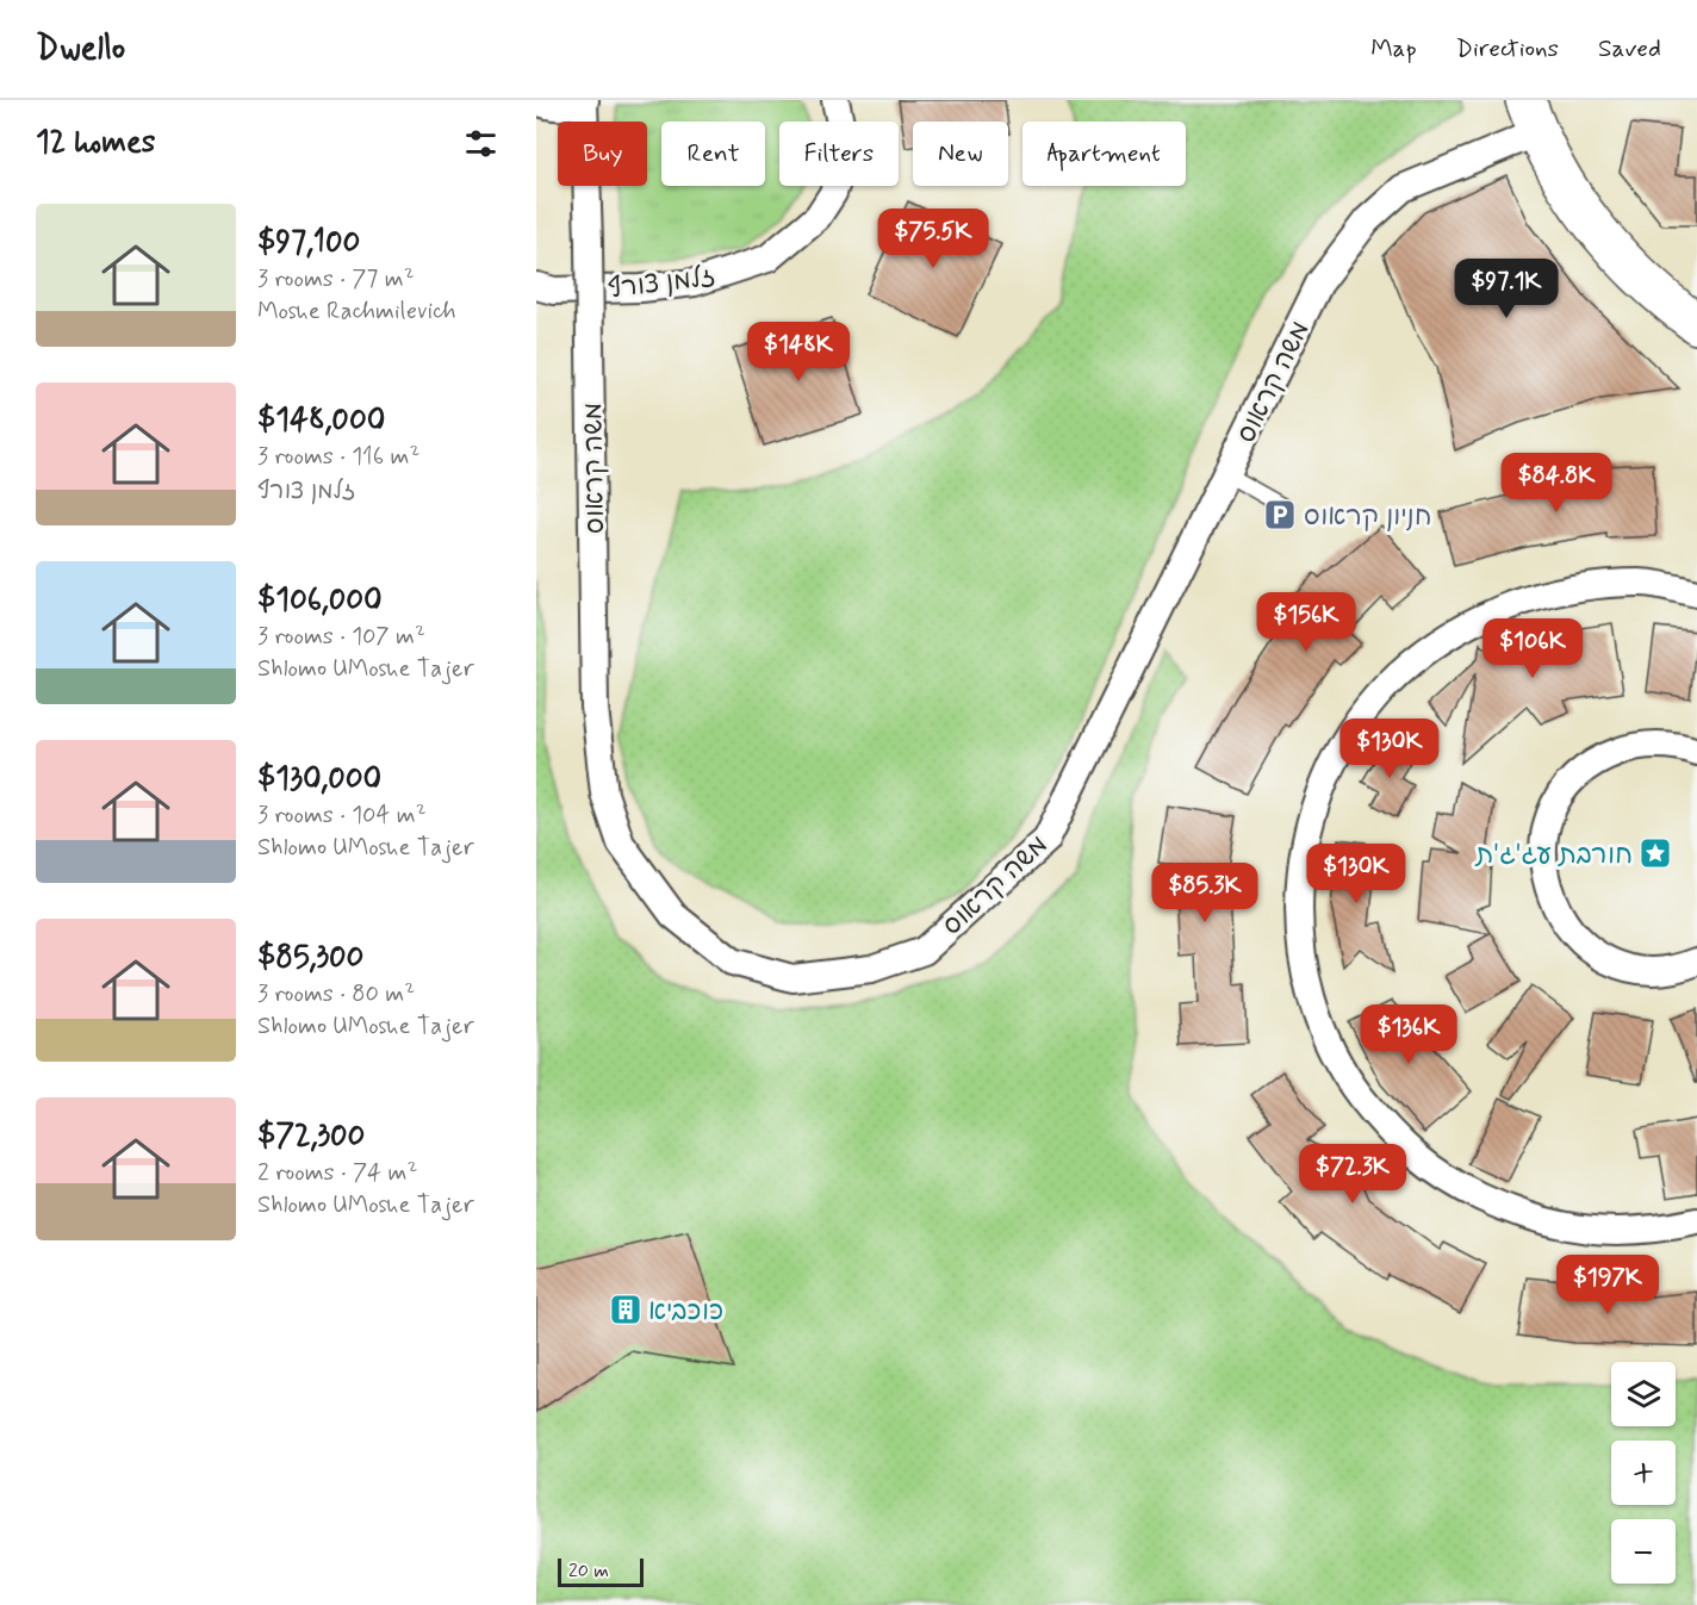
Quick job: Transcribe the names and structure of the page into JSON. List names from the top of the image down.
{
  "streets": {
    "street": ["זלמן צורף", "משה קראוס"]
  },
  "places": {
    "parking": ["חניון קראוס"],
    "place": ["חורבת עג'ג'ת"],
    "building": ["כוכביא"]
  },
  "scale_bar": "20 m",
  "page": {
    "header": "Dwello",
    "nav": ["Map", "Directions", "Saved"],
    "heading": "12 homes",
    "chip": [
      "Buy",
      "Rent",
      "Filters",
      "New",
      "Apartment"
    ],
    "list": [
      {
        "name": "$97,100",
        "note": "3 rooms · 77 m² · Moshe Rachmilevich"
      },
      {
        "name": "$148,000",
        "note": "3 rooms · 116 m² · זלמן צורף"
      },
      {
        "name": "$106,000",
        "note": "3 rooms · 107 m² · Shlomo UMoshe Tajer"
      },
      {
        "name": "$130,000",
        "note": "3 rooms · 104 m² · Shlomo UMoshe Tajer"
      },
      {
        "name": "$85,300",
        "note": "3 rooms · 80 m² · Shlomo UMoshe Tajer"
      },
      {
        "name": "$72,300",
        "note": "2 rooms · 74 m² · Shlomo UMoshe Tajer"
      }
    ],
    "price": [
      "$75.5K",
      "$97.1K",
      "$148K",
      "$84.8K",
      "$156K",
      "$106K",
      "$130K",
      "$130K",
      "$85.3K",
      "$136K",
      "$72.3K",
      "$197K"
    ],
    "map_buttons": ["+", "−"],
    "scale": "20 m"
  }
}
